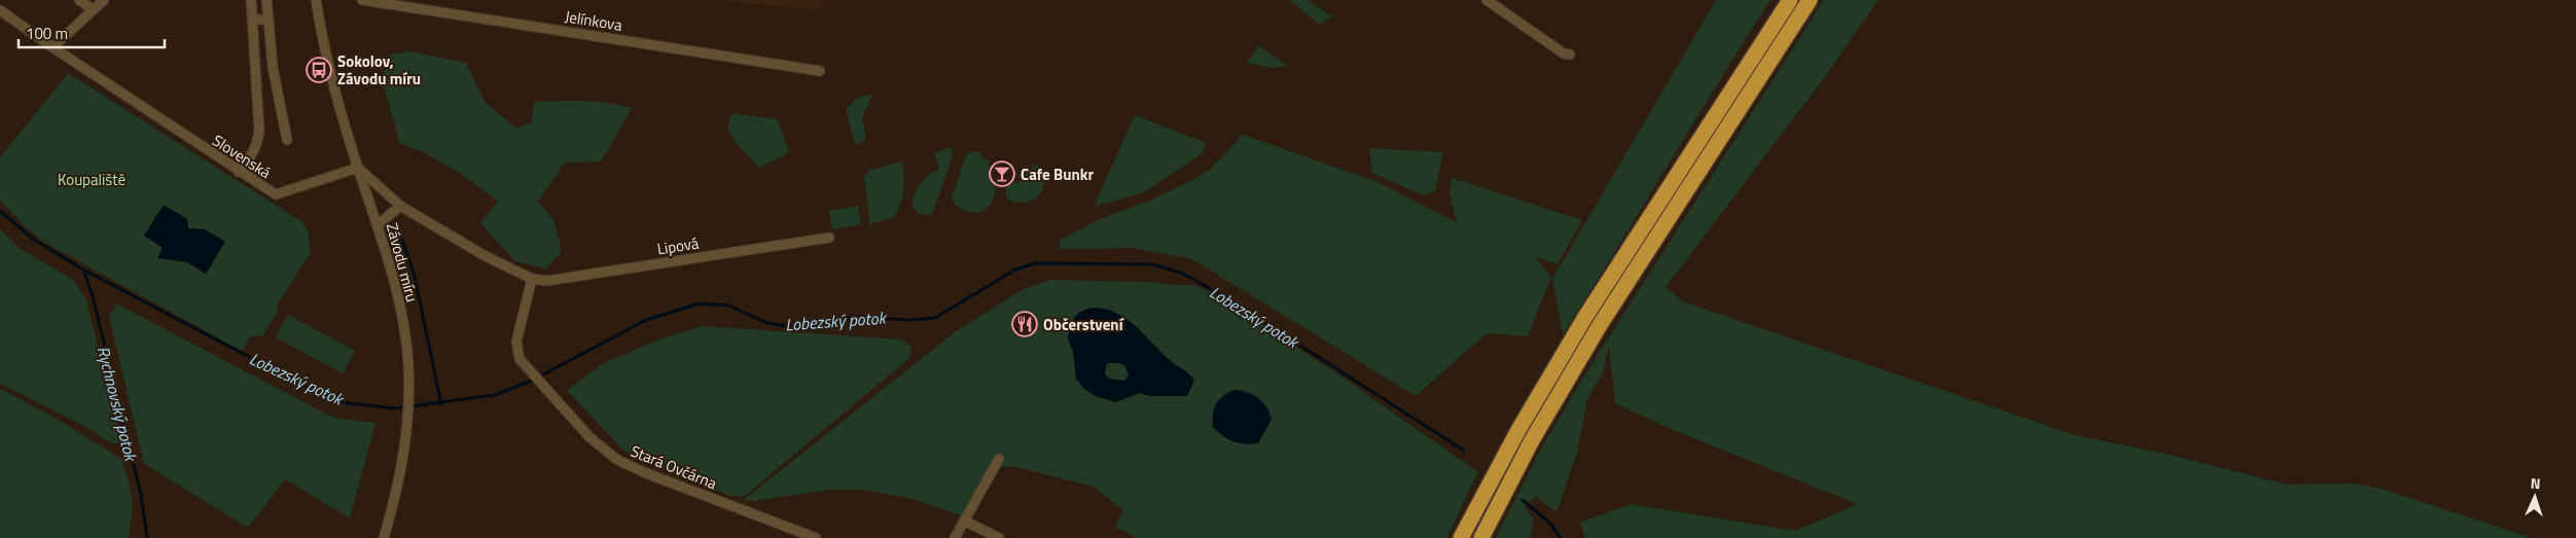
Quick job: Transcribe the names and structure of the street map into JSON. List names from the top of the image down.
{
  "streets": {
    "street": [
      "Jelínkova",
      "Slovenská",
      "Lipová",
      "Závodu míru",
      "Stará Ovčárna"
    ]
  },
  "crossings": [
    ["Slovenská", "Závodu míru"],
    ["Lipová", "Stará Ovčárna"]
  ],
  "water": ["Lobezský potok", "Rychnovský potok"],
  "parks": ["Koupaliště"],
  "places": {
    "bus stop": ["Sokolov, Závodu míru"],
    "bar": ["Cafe Bunkr"],
    "restaurant": ["Občerstvení"]
  },
  "scale_bar": "100 m",
  "north": "top"
}
